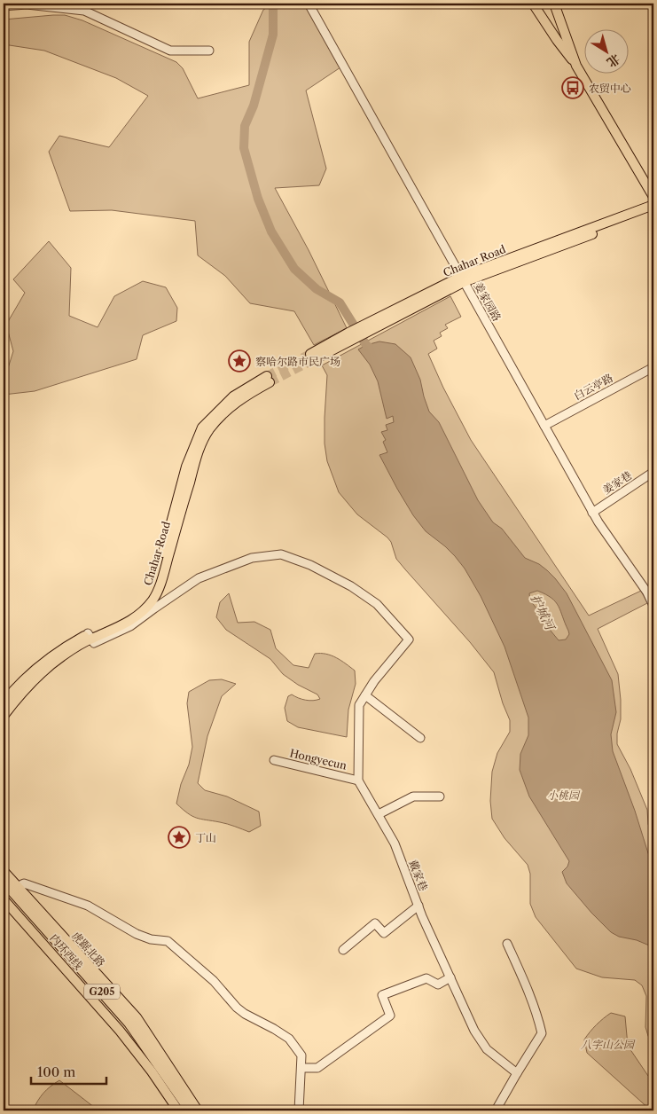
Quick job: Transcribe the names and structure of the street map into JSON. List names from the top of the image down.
{
  "streets": {
    "highway": ["内环西线", "G205"],
    "main road": ["Chahar Road", "虎踞北路"],
    "street": [
      "姜家园路",
      "白云亭路",
      "姜家巷",
      "Hongyecun",
      "戴家巷"
    ]
  },
  "crossings": [
    ["Chahar Road", "姜家园路"],
    ["姜家园路", "白云亭路"],
    ["姜家园路", "姜家巷"],
    ["Hongyecun", "戴家巷"]
  ],
  "water": ["护城河"],
  "parks": ["小桃园", "八字山公园"],
  "places": {
    "bus stop": ["农贸中心"],
    "place": ["察哈尔路市民广场", "丁山"]
  },
  "scale_bar": "100 m",
  "north": "bottom right"
}
